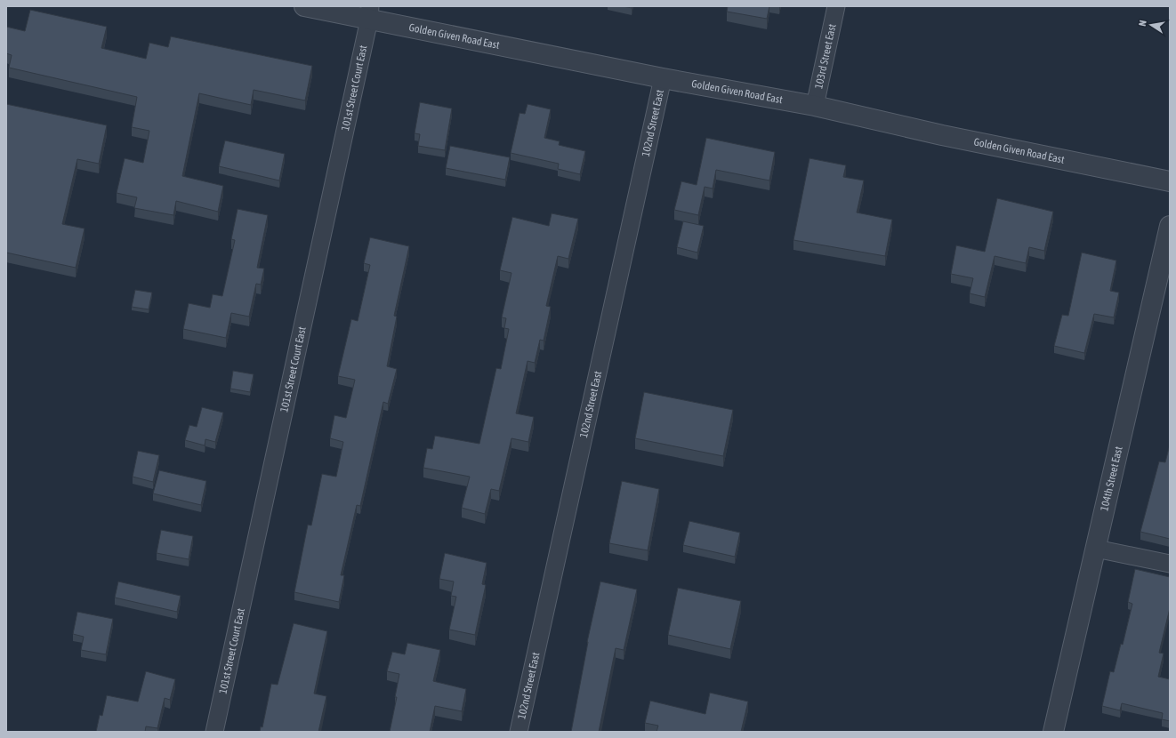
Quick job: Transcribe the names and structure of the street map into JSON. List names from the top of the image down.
{
  "streets": {
    "street": [
      "Golden Given Road East",
      "103rd Street East",
      "101st Street Court East",
      "102nd Street East",
      "104th Street East"
    ]
  },
  "crossings": [
    ["Golden Given Road East", "103rd Street East"],
    ["Golden Given Road East", "101st Street Court East"],
    ["Golden Given Road East", "102nd Street East"]
  ],
  "north": "left"
}
